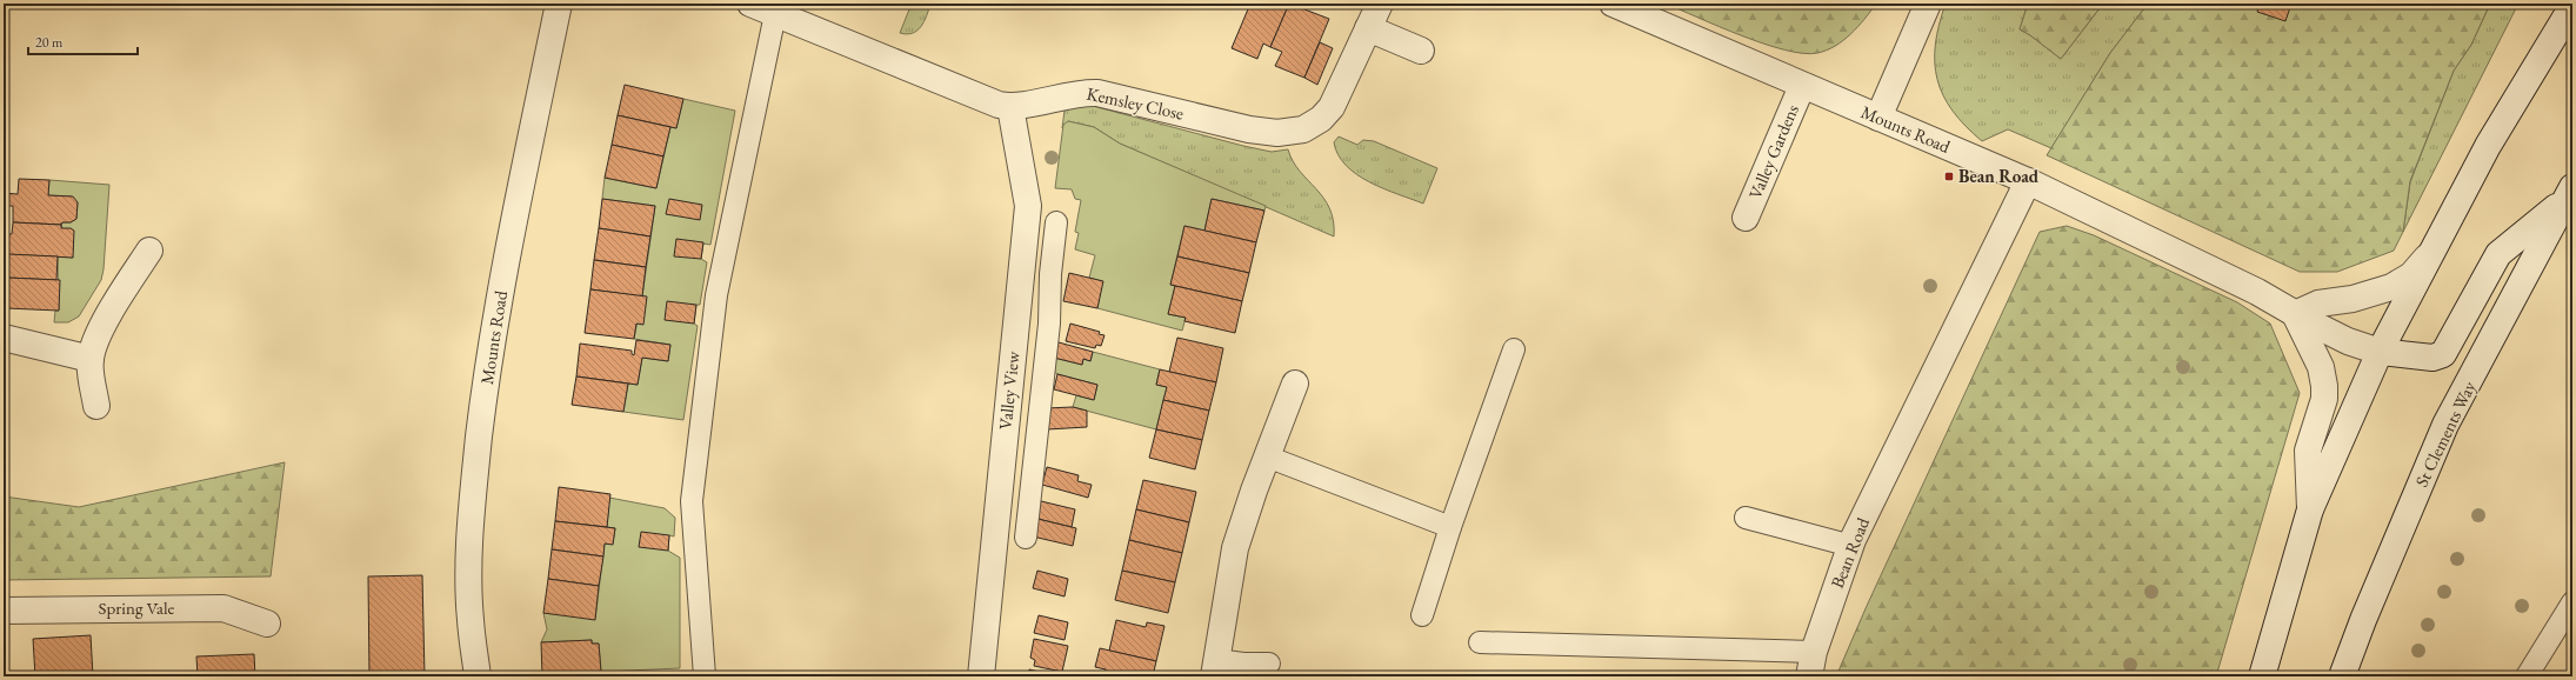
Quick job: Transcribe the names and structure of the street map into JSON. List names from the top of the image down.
{
  "streets": {
    "street": [
      "Kemsley Close",
      "Mounts Road",
      "Valley Gardens",
      "Valley View",
      "St Clements Way",
      "Bean Road",
      "Spring Vale"
    ]
  },
  "crossings": [
    ["Kemsley Close", "Valley View"],
    ["Mounts Road", "Valley Gardens"],
    ["Mounts Road", "St Clements Way"],
    ["Mounts Road", "Bean Road"]
  ],
  "places": {
    "transit": ["Bean Road"]
  },
  "scale_bar": "20 m"
}
